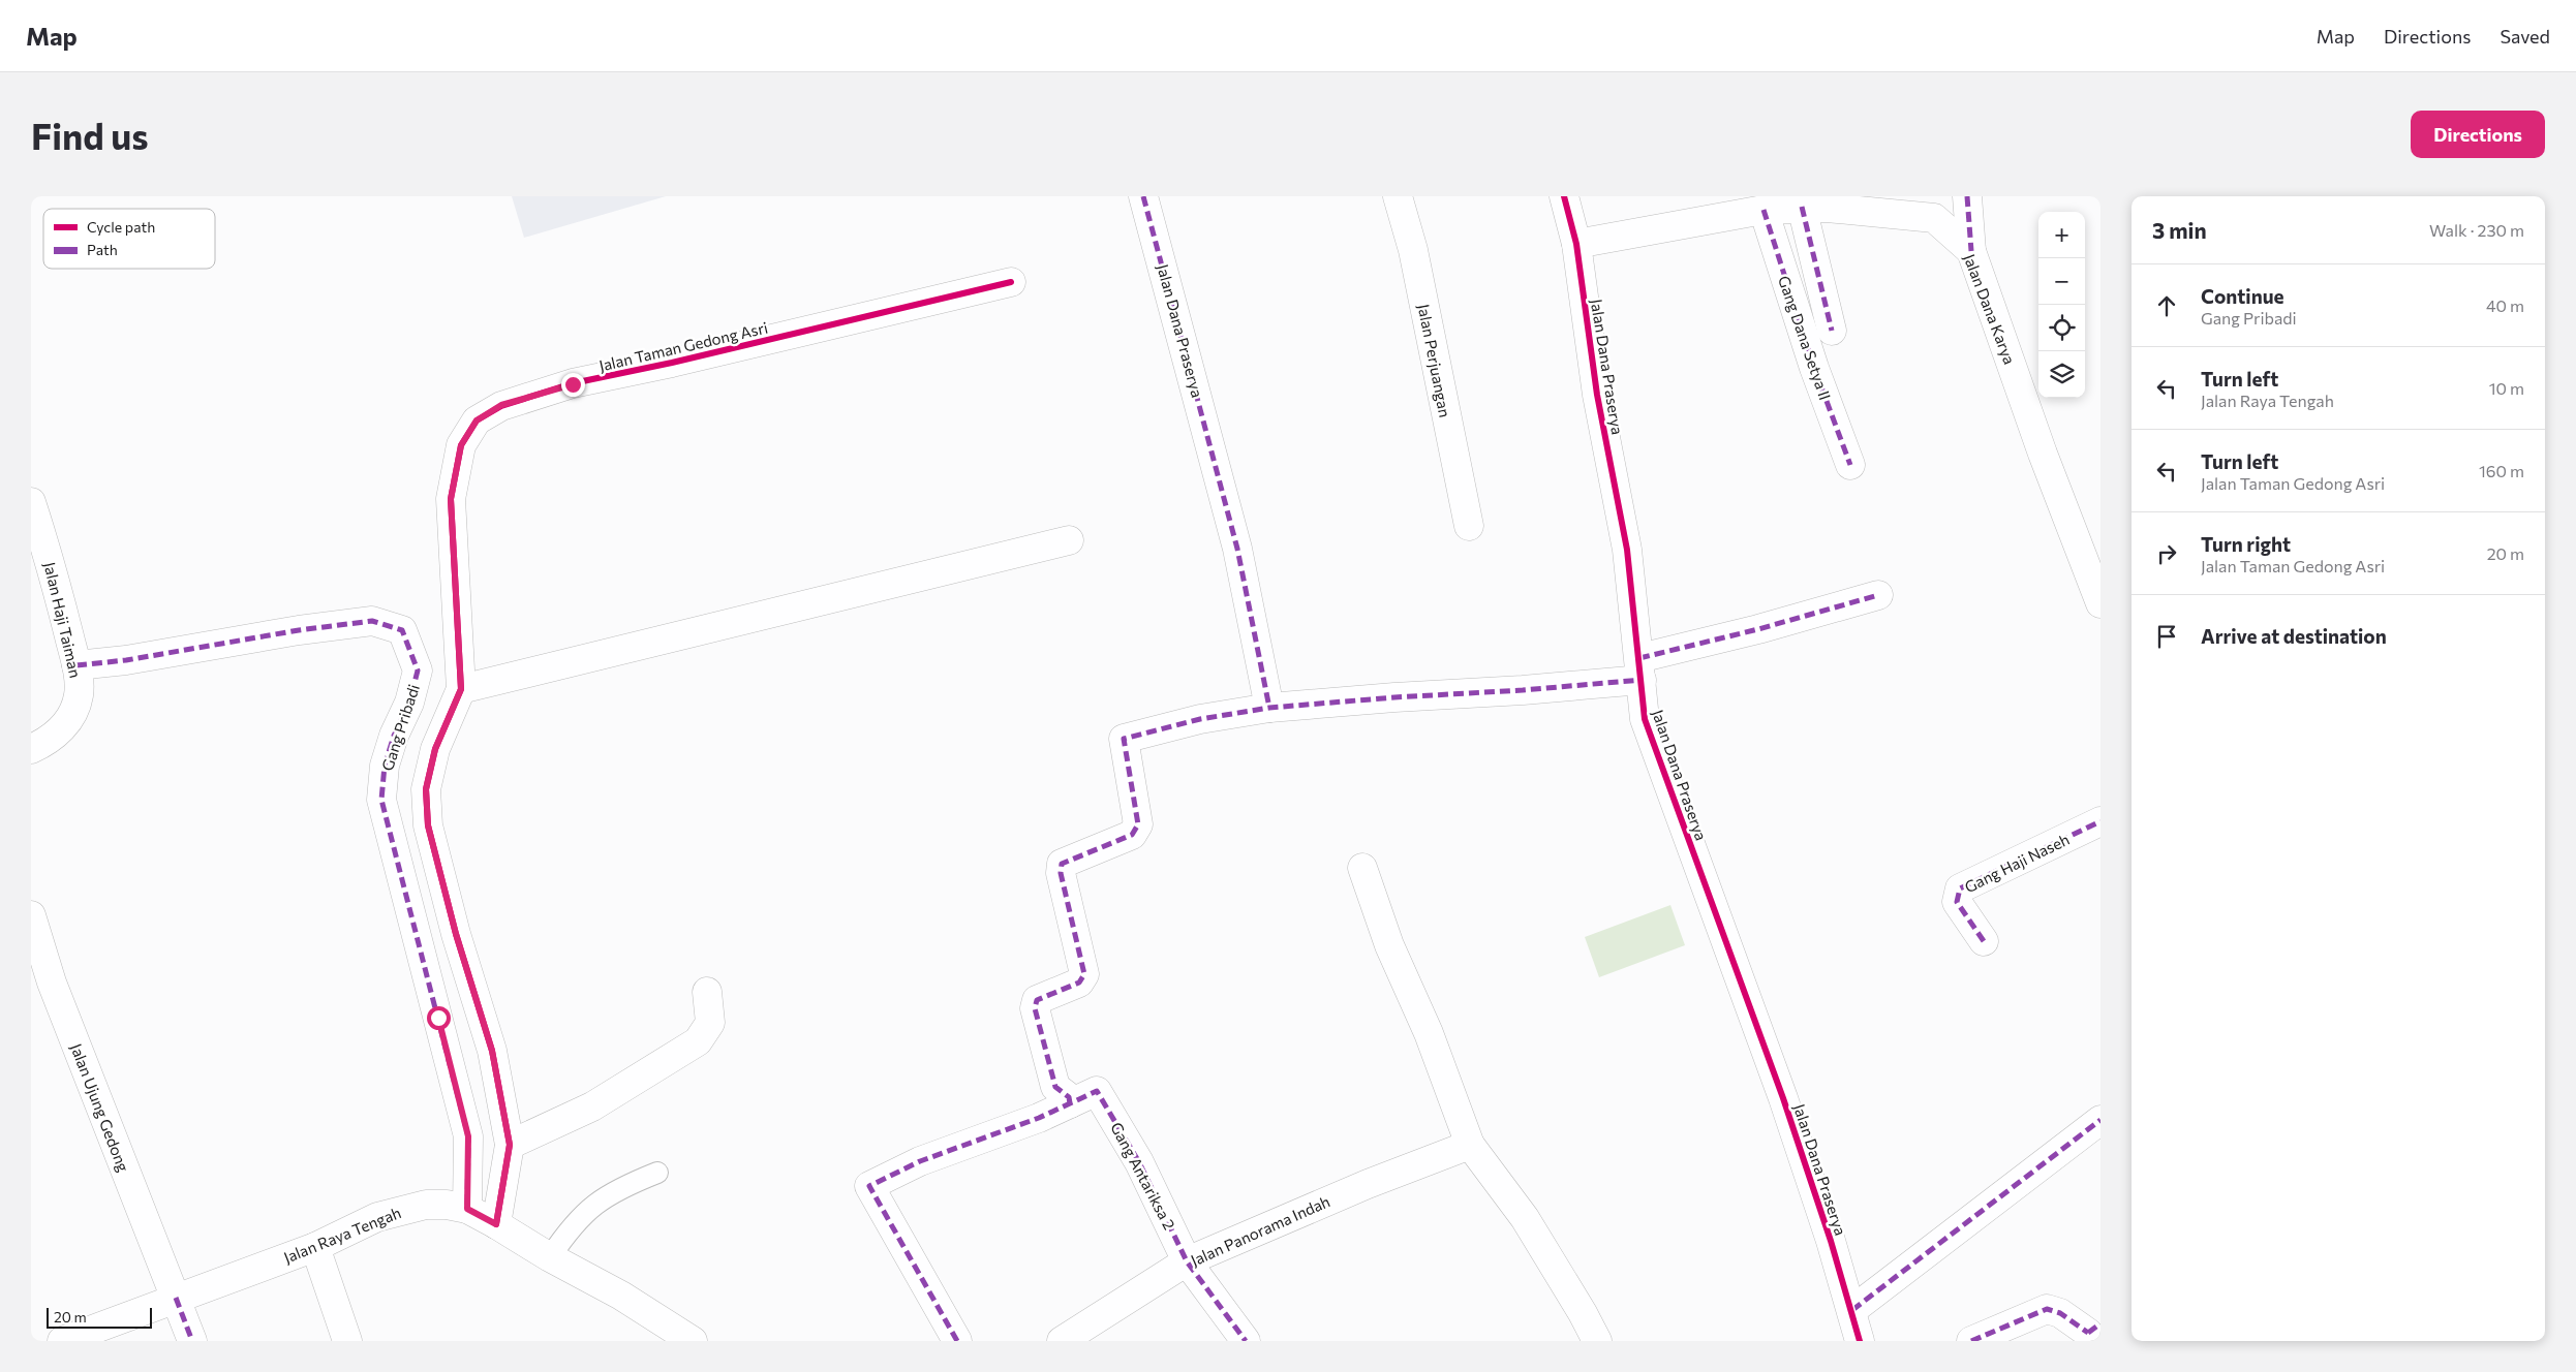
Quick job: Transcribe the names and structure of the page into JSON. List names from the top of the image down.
{
  "streets": {
    "street": [
      "Jalan Dana Karya",
      "Jalan Dana Praserya",
      "Gang Dana Setya II",
      "Jalan Taman Gedong Asri",
      "Jalan Perjuangan",
      "Jalan Haji Taiman",
      "Gang Pribadi",
      "Gang Haji Naseh",
      "Jalan Ujung Gedong",
      "Gang Antariksa 2",
      "Jalan Panorama Indah",
      "Jalan Raya Tengah"
    ]
  },
  "crossings": [
    ["Jalan Dana Karya", "Jalan Dana Praserya"],
    ["Jalan Dana Karya", "Gang Dana Setya II"],
    ["Jalan Taman Gedong Asri", "Jalan Raya Tengah"],
    ["Jalan Haji Taiman", "Gang Pribadi"],
    ["Gang Pribadi", "Jalan Raya Tengah"],
    ["Jalan Ujung Gedong", "Jalan Raya Tengah"],
    ["Gang Antariksa 2", "Jalan Panorama Indah"]
  ],
  "legend": ["Cycle path", "Path"],
  "scale_bar": "20 m",
  "page": {
    "header": "Map",
    "nav": ["Map", "Directions", "Saved"],
    "buttons": "Directions",
    "title": "Find us",
    "heading": ["3 min", "Walk · 230 m"],
    "map_buttons": ["+", "−"],
    "list": [
      ["Continue", "Gang Pribadi", "40 m"],
      ["Turn left", "Jalan Raya Tengah", "10 m"],
      ["Turn left", "Jalan Taman Gedong Asri", "160 m"],
      ["Turn right", "Jalan Taman Gedong Asri", "20 m"],
      "Arrive at destination"
    ],
    "scale": "20 m"
  }
}
